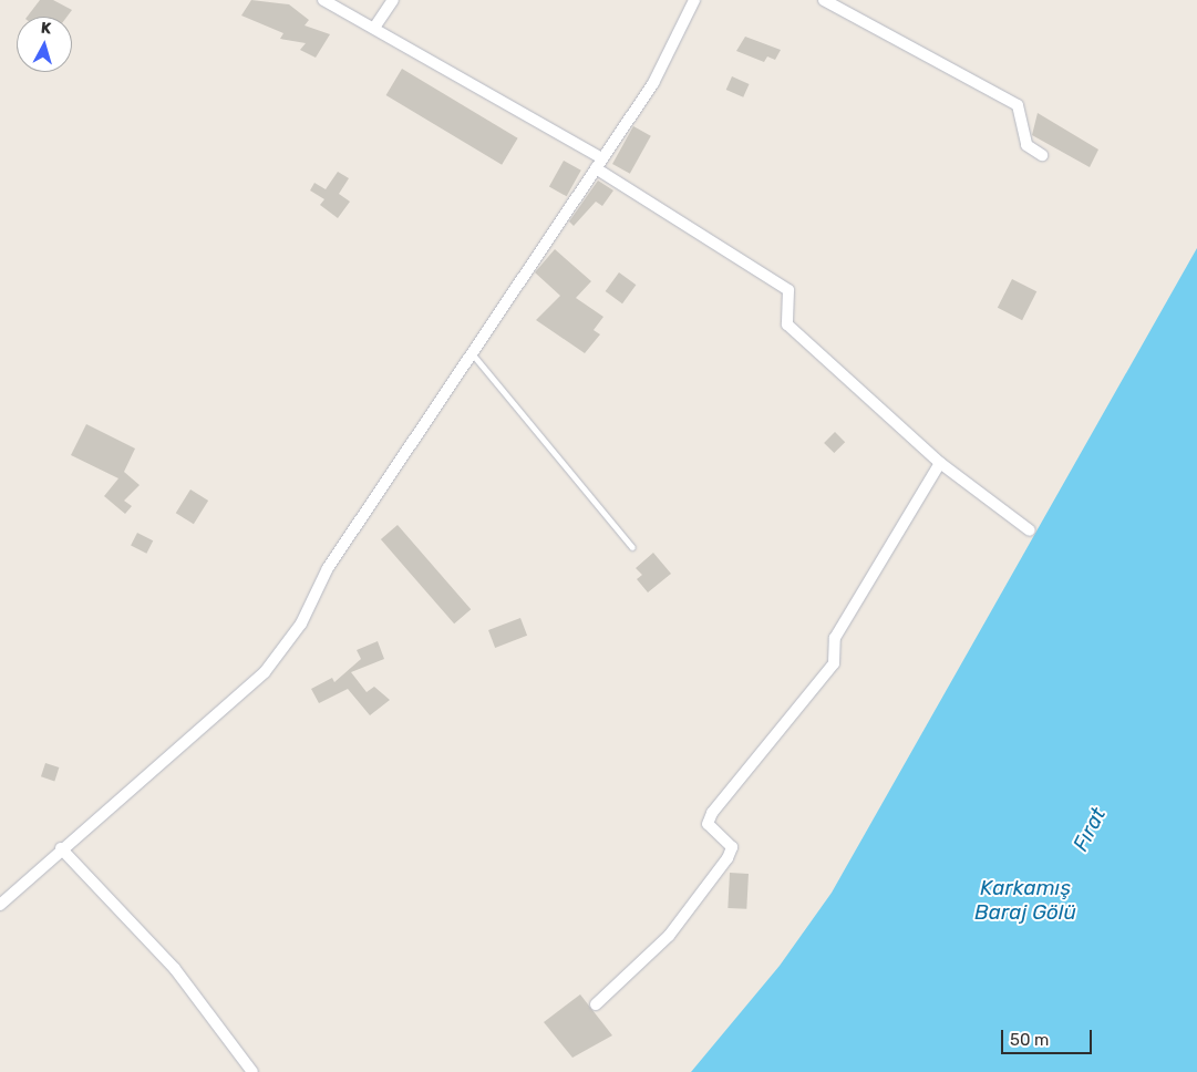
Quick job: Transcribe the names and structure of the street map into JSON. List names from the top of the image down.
{
  "water": ["Fırat", "Karkamış Baraj Gölü"],
  "scale_bar": "50 m",
  "north": "top"
}
